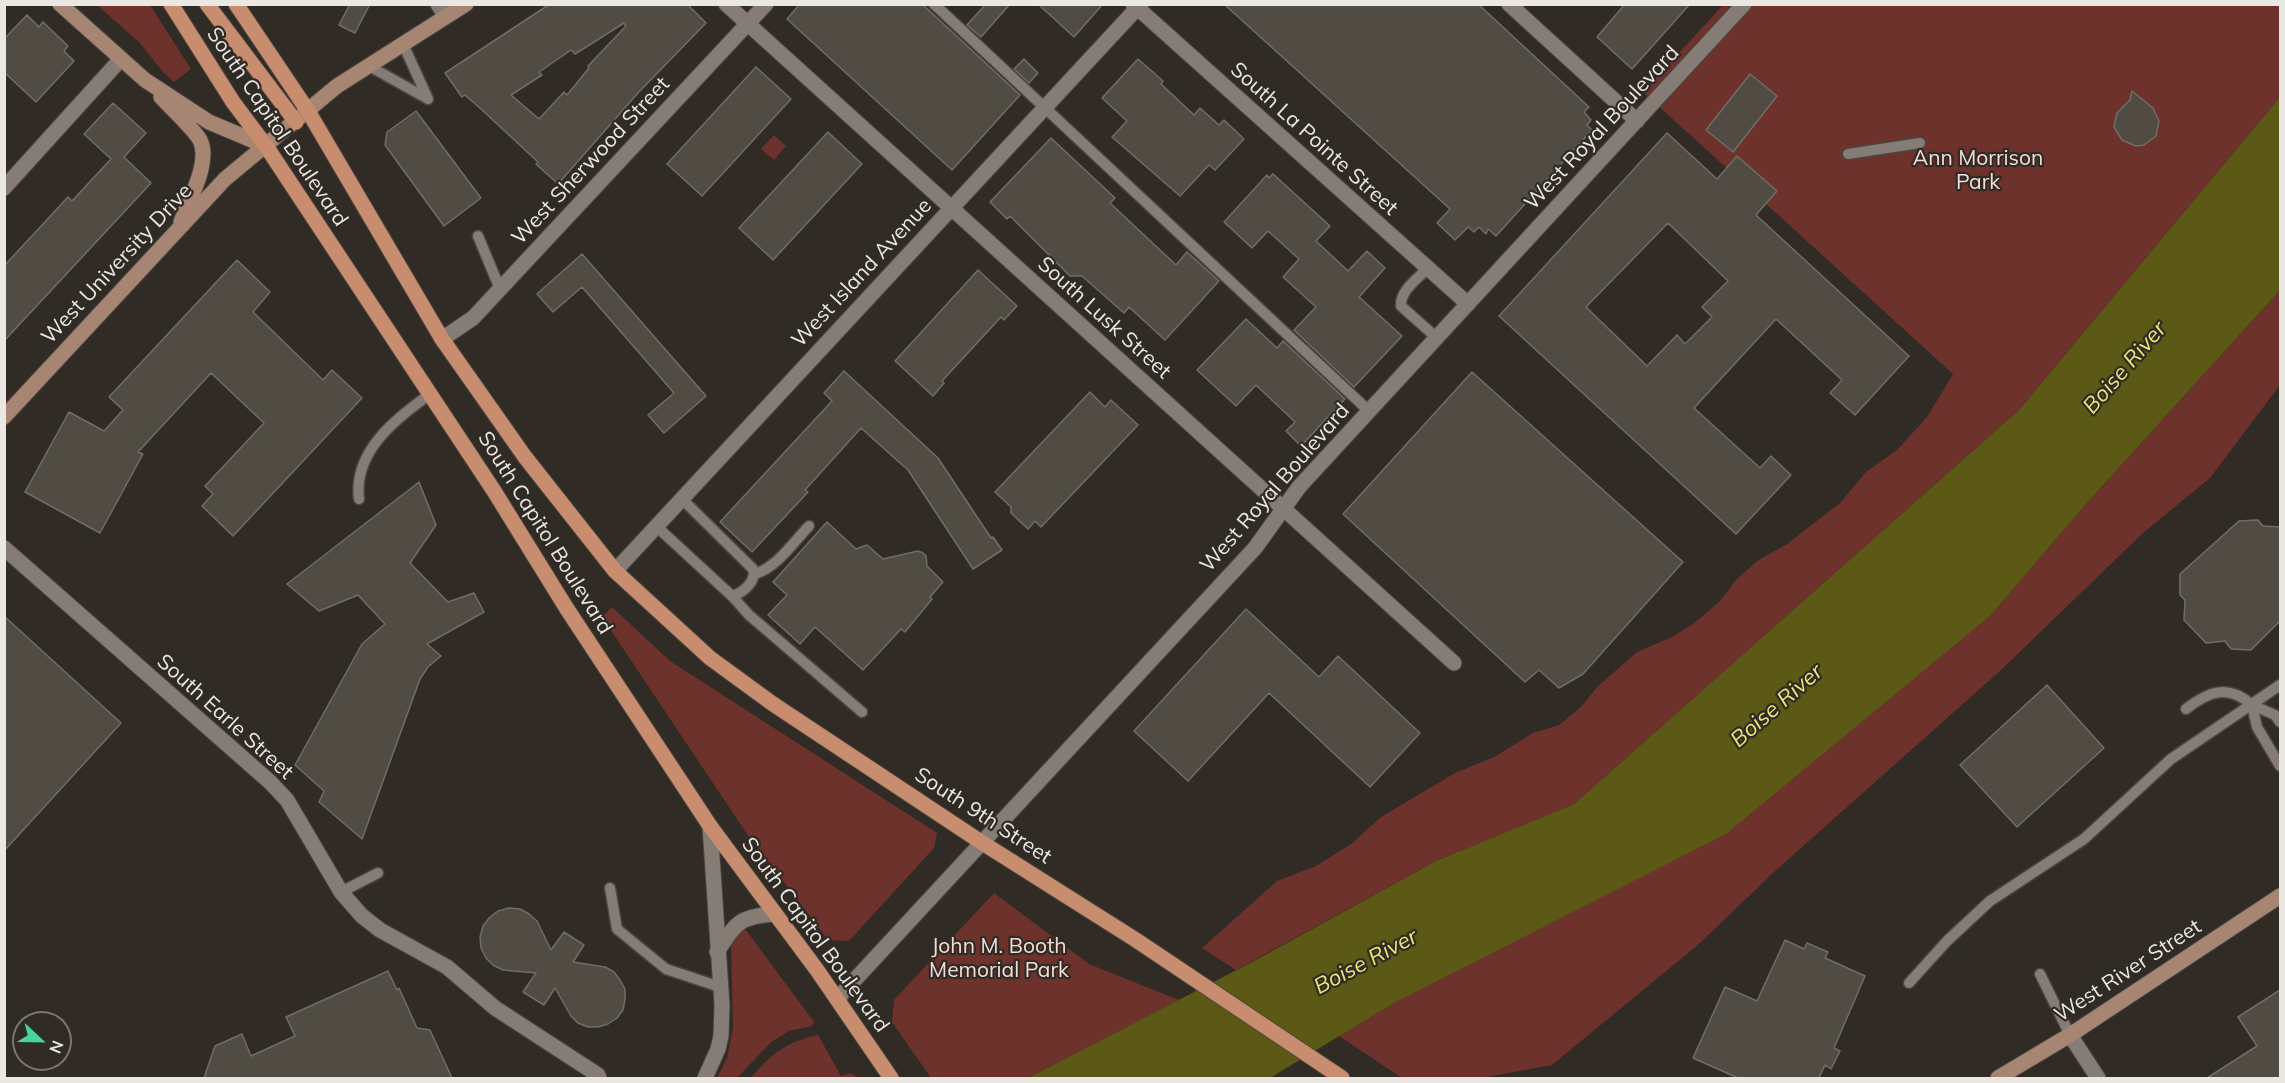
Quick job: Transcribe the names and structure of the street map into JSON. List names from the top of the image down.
{
  "streets": {
    "main road": ["South Capitol Boulevard", "South 9th Street"],
    "street": [
      "West Royal Boulevard",
      "South La Pointe Street",
      "West Sherwood Street",
      "West University Drive",
      "West Island Avenue",
      "South Lusk Street",
      "South Earle Street",
      "West River Street"
    ]
  },
  "crossings": [
    ["South Capitol Boulevard", "West Royal Boulevard"],
    ["South Capitol Boulevard", "West Sherwood Street"],
    ["South Capitol Boulevard", "West University Drive"],
    ["South Capitol Boulevard", "West Island Avenue"],
    ["South Capitol Boulevard", "South 9th Street"],
    ["West Royal Boulevard", "South La Pointe Street"],
    ["West Royal Boulevard", "South Lusk Street"],
    ["West Royal Boulevard", "South 9th Street"],
    ["South La Pointe Street", "West Island Avenue"],
    ["West Sherwood Street", "South Lusk Street"],
    ["West Island Avenue", "South Lusk Street"],
    ["West Island Avenue", "South 9th Street"]
  ],
  "water": ["Boise River"],
  "parks": ["Ann Morrison Park", "John M. Booth Memorial Park"],
  "north": "right"
}
